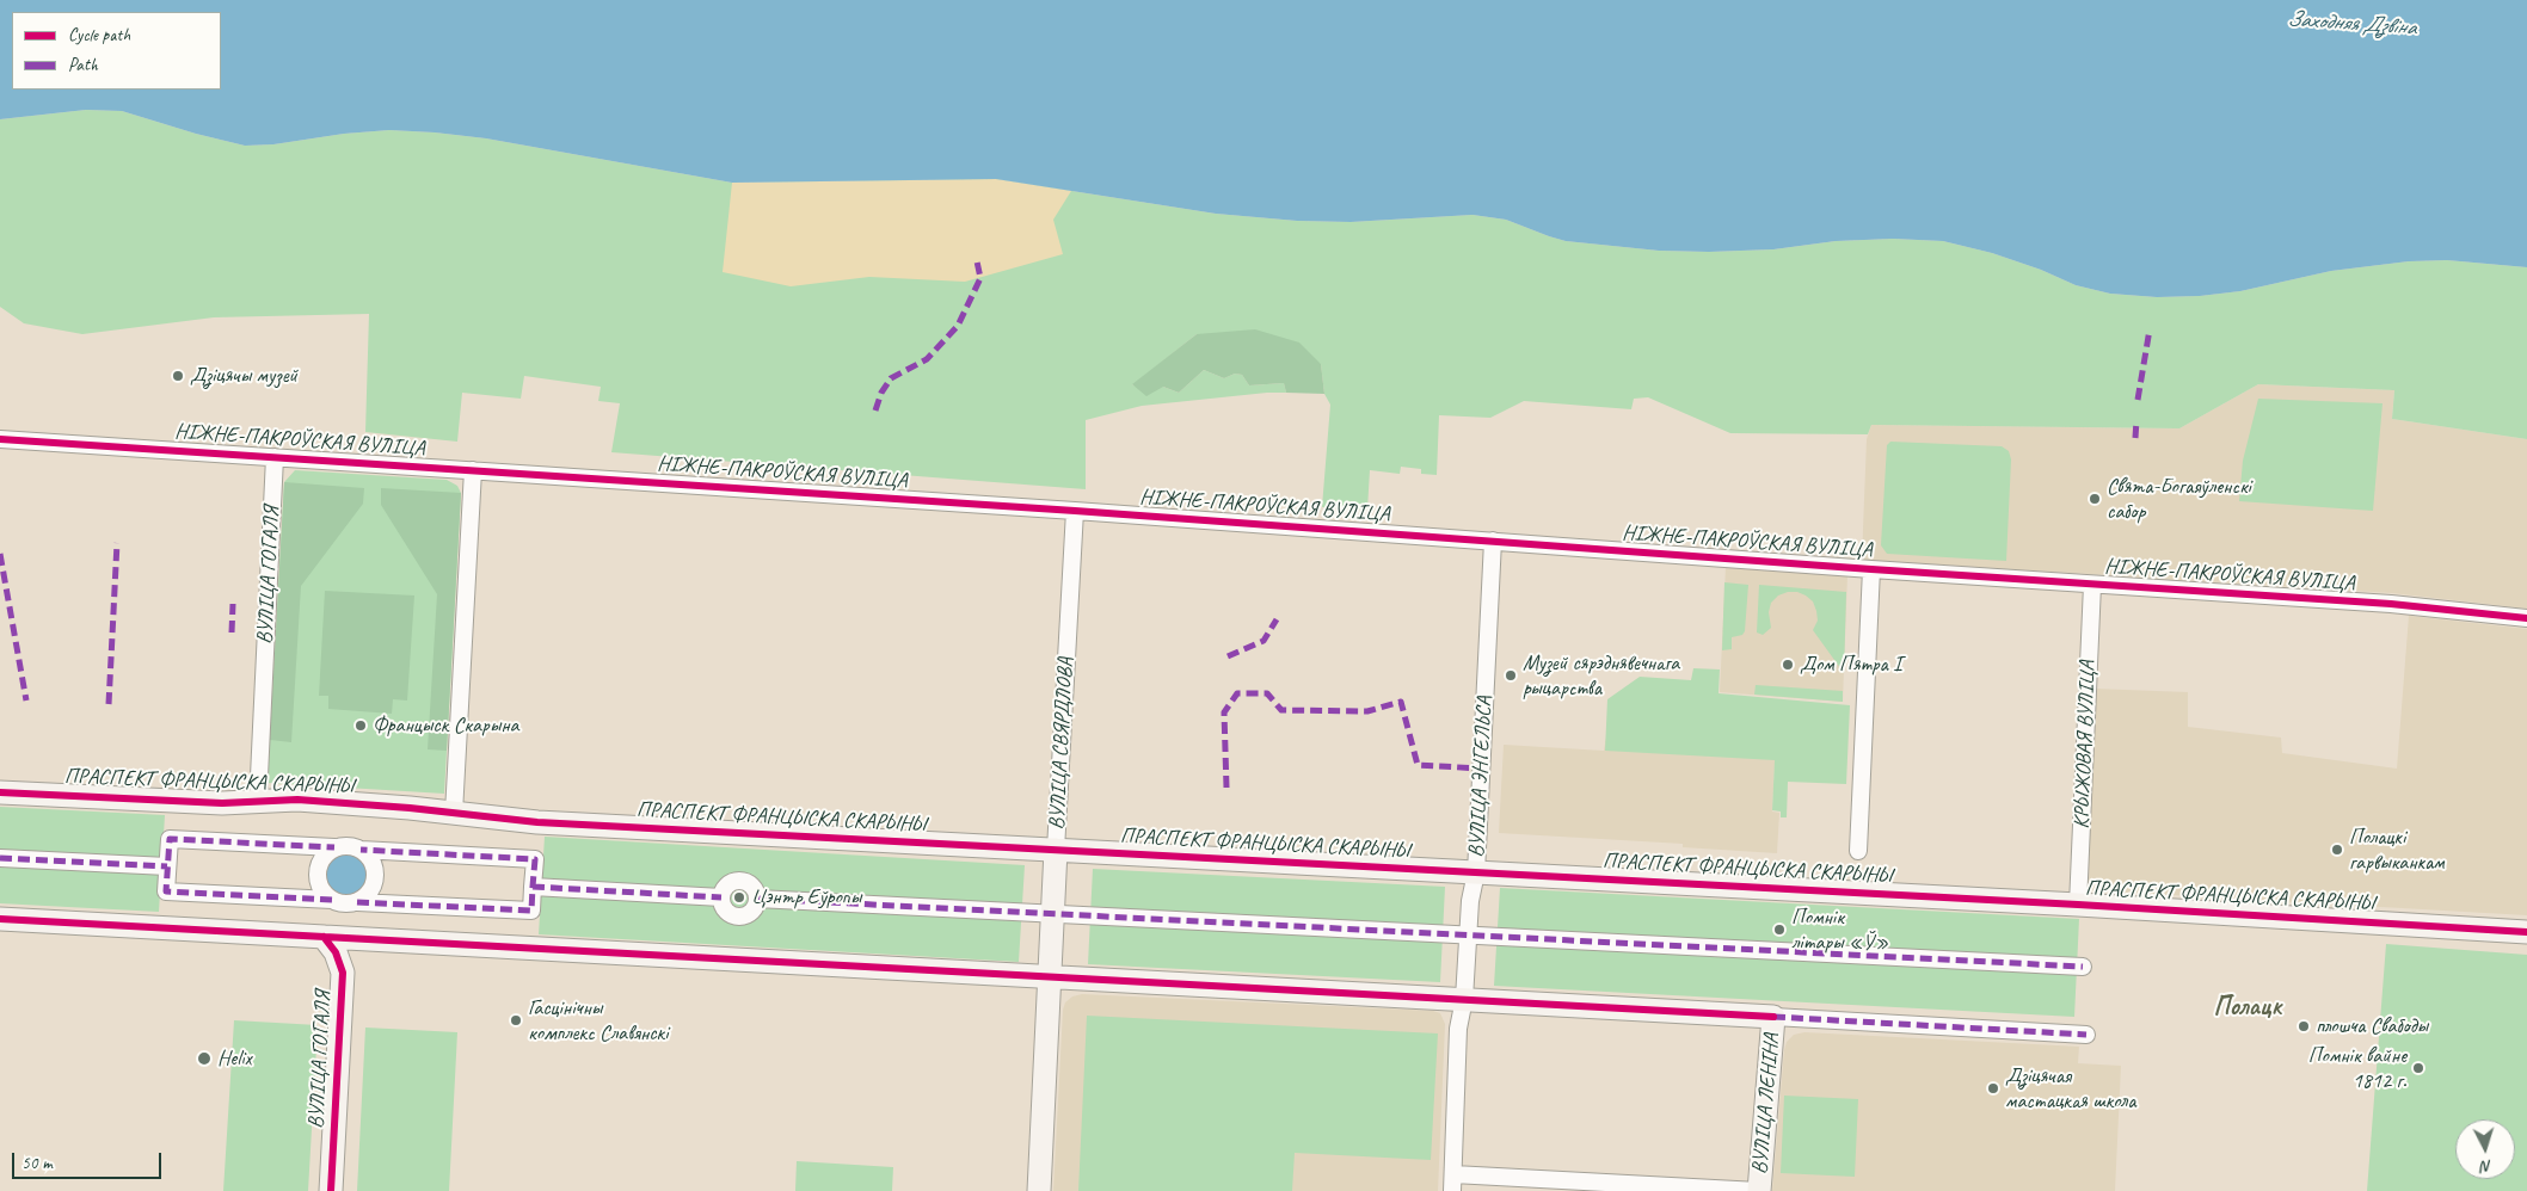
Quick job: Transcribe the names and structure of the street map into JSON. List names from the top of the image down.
{
  "streets": {
    "street": [
      "НІЖНЕ-ПАКРОЎСКАЯ ВУЛІЦА",
      "ВУЛІЦА ГОГАЛЯ",
      "ВУЛІЦА СВЯРДЛОВА",
      "КРЫЖОВАЯ ВУЛІЦА",
      "ВУЛІЦА ЭНГЕЛЬСА",
      "ПРАСПЕКТ ФРАНЦЫСКА СКАРЫНЫ",
      "ВУЛІЦА ЛЕНІНА"
    ]
  },
  "crossings": [
    ["НІЖНЕ-ПАКРОЎСКАЯ ВУЛІЦА", "ВУЛІЦА ГОГАЛЯ"],
    ["НІЖНЕ-ПАКРОЎСКАЯ ВУЛІЦА", "ВУЛІЦА СВЯРДЛОВА"],
    ["НІЖНЕ-ПАКРОЎСКАЯ ВУЛІЦА", "КРЫЖОВАЯ ВУЛІЦА"],
    ["НІЖНЕ-ПАКРОЎСКАЯ ВУЛІЦА", "ВУЛІЦА ЭНГЕЛЬСА"],
    ["ВУЛІЦА ГОГАЛЯ", "ПРАСПЕКТ ФРАНЦЫСКА СКАРЫНЫ"],
    ["ВУЛІЦА СВЯРДЛОВА", "ПРАСПЕКТ ФРАНЦЫСКА СКАРЫНЫ"],
    ["КРЫЖОВАЯ ВУЛІЦА", "ПРАСПЕКТ ФРАНЦЫСКА СКАРЫНЫ"],
    ["ВУЛІЦА ЭНГЕЛЬСА", "ПРАСПЕКТ ФРАНЦЫСКА СКАРЫНЫ"]
  ],
  "districts": ["Полацк"],
  "water": ["Заходняя Дзвіна"],
  "places": [
    "Дзіцячы музей",
    "Свята-Богаяўленскі сабор",
    "Дом Пятра І",
    "Музей сярэднявечнага рыцарства",
    "Францыск Скарына",
    "Полацкі гарвыканкам",
    "Цэнтр Еўропы",
    "Помнік літары «Ў»",
    "Гасцінічны комплекс Славянскі",
    "плошча Свабоды",
    "Helix",
    "Помнік вайне 1812 г.",
    "Дзіцячая мастацкая школа"
  ],
  "legend": ["Cycle path", "Path"],
  "scale_bar": "50 m",
  "north": "bottom"
}
